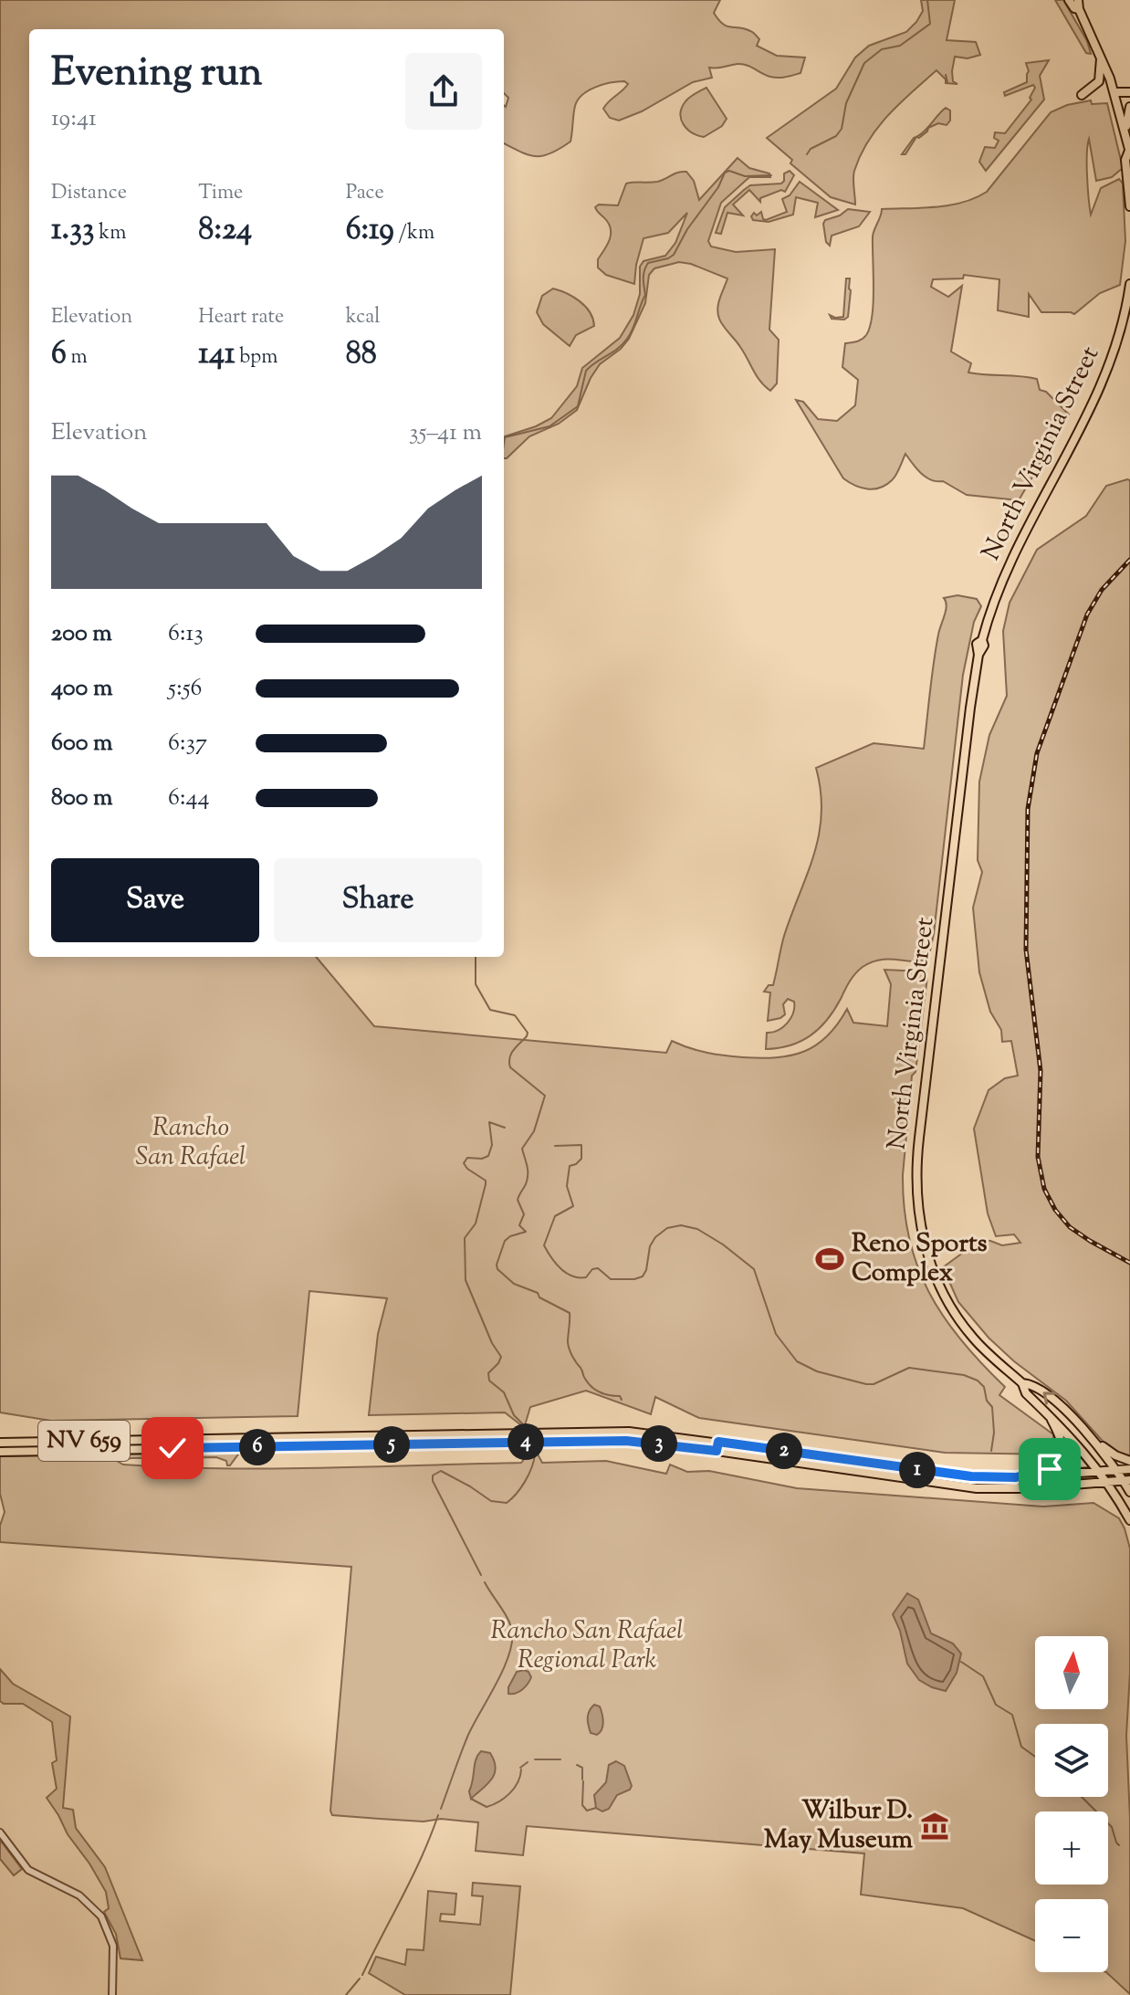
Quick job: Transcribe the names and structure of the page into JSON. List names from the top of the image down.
{
  "streets": {
    "main road": ["North Virginia Street", "NV 659"]
  },
  "crossings": [
    ["North Virginia Street", "NV 659"]
  ],
  "parks": ["Rancho San Rafael", "Rancho San Rafael Regional Park"],
  "places": {
    "sports": ["Reno Sports Complex"],
    "museum": ["Wilbur D. May Museum"]
  },
  "north": "top",
  "page": {
    "heading": ["Evening run", "19:41"],
    "stats": [
      ["Distance", "1.33 km"],
      ["Time", "8:24"],
      ["Pace", "6:19 /km"],
      ["Elevation", "6 m"],
      ["Heart rate", "141 bpm"],
      ["kcal", "88"]
    ],
    "chart": ["Elevation", "35–41 m"],
    "list": [
      {
        "name": "200 m",
        "note": "6:13"
      },
      {
        "name": "400 m",
        "note": "5:56"
      },
      {
        "name": "600 m",
        "note": "6:37"
      },
      {
        "name": "800 m",
        "note": "6:44"
      }
    ],
    "buttons": ["Save", "Share"],
    "pins": [
      "4",
      "3",
      "5",
      "6",
      "2",
      "1"
    ],
    "map_buttons": ["+", "−"]
  }
}
